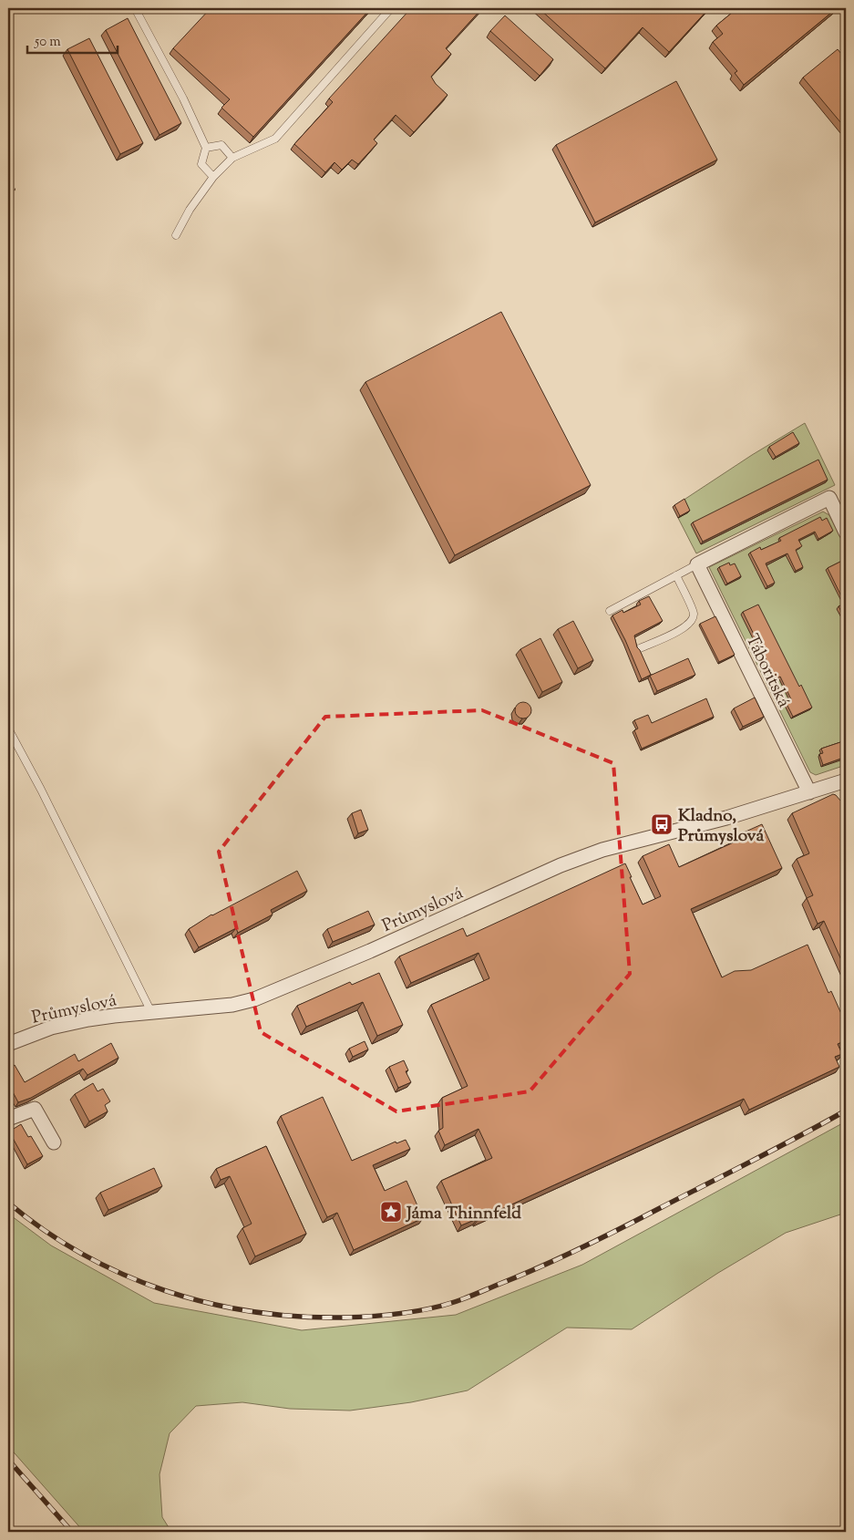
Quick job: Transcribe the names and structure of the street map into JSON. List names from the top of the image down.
{
  "streets": {
    "street": ["Táboritská", "Průmyslová"]
  },
  "crossings": [
    ["Táboritská", "Průmyslová"]
  ],
  "places": {
    "bus stop": ["Kladno, Průmyslová"],
    "place": ["Jáma Thinnfeld"]
  },
  "scale_bar": "50 m"
}
